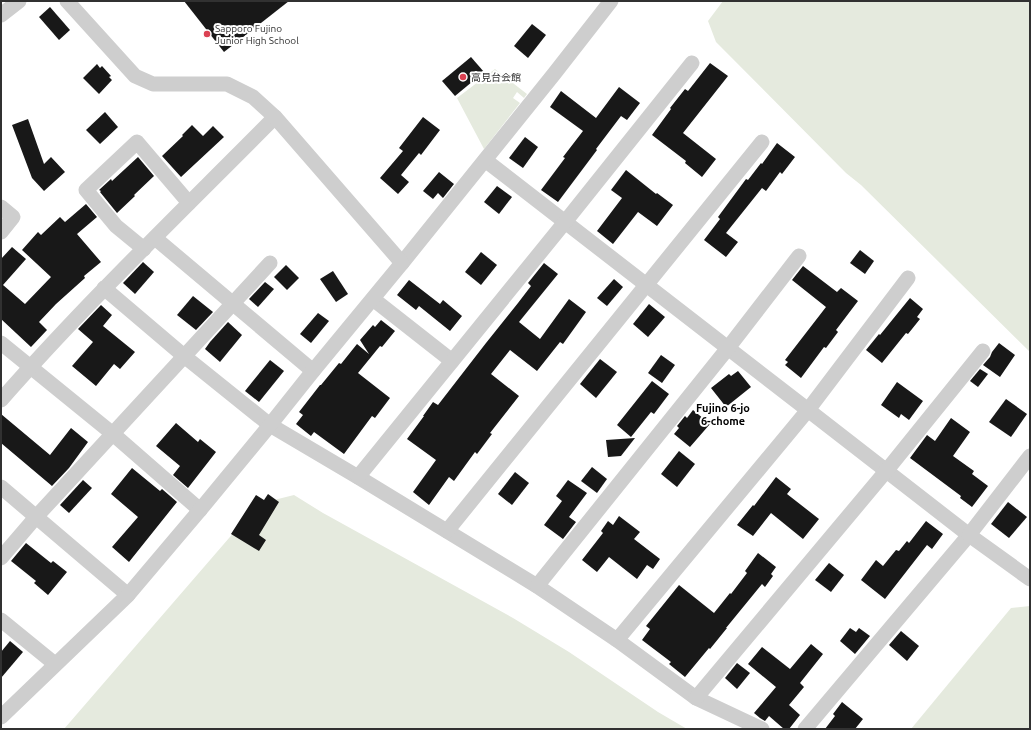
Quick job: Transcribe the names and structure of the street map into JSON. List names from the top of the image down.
{
  "districts": ["Fujino 6-jo 6-chome"],
  "places": ["Sapporo Fujino Junior High School", "高見台会館"]
}
